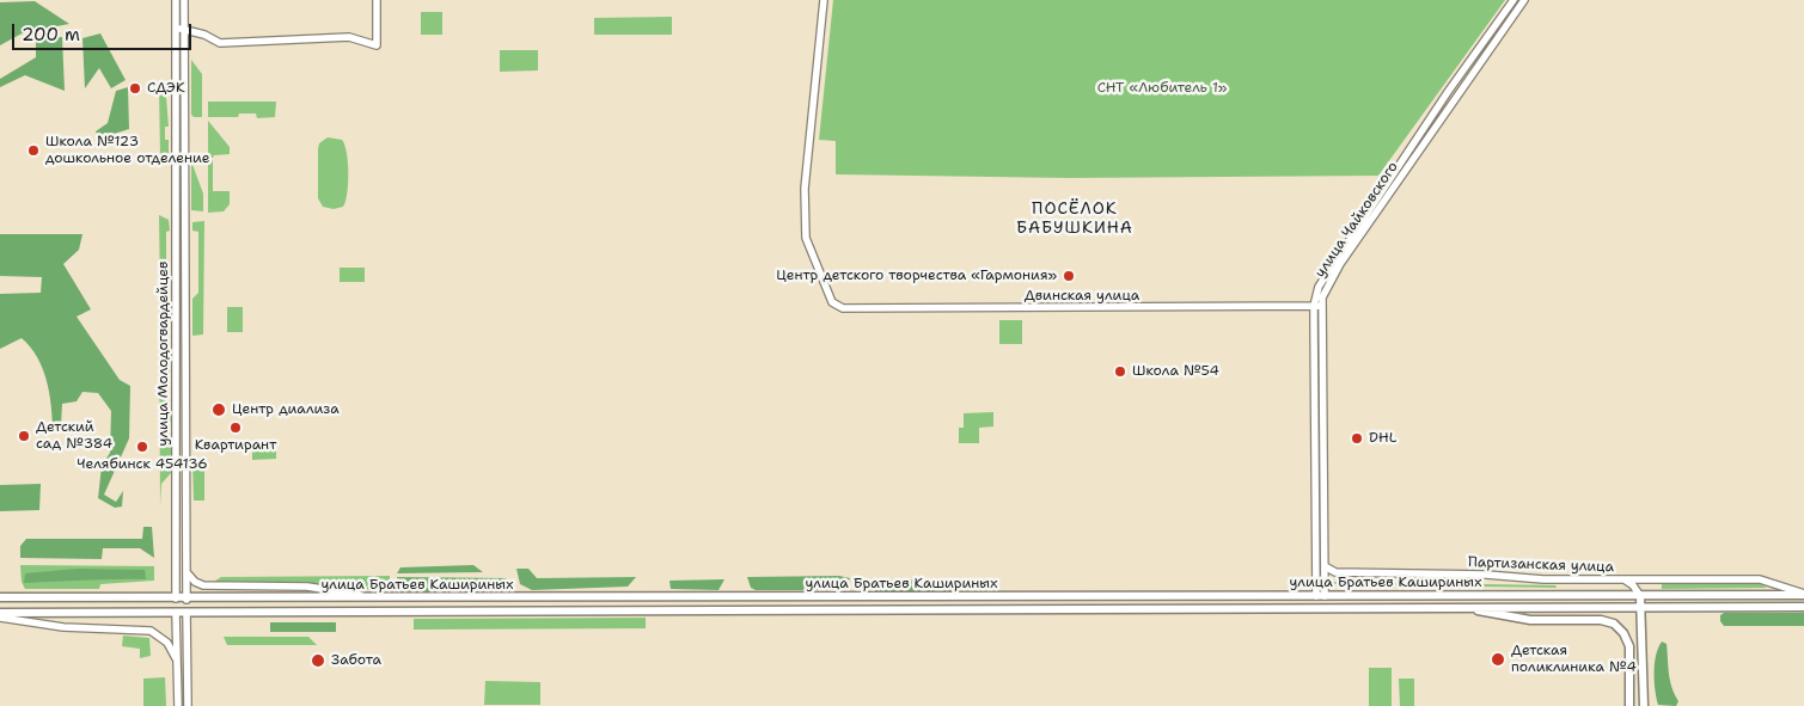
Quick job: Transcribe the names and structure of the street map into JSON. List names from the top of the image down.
{
  "streets": {
    "main road": [
      "улица Чайковского",
      "Двинская улица",
      "улица Молодогвардейцев",
      "Партизанская улица",
      "улица Братьев Кашириных"
    ]
  },
  "crossings": [
    ["улица Чайковского", "Двинская улица"],
    ["улица Чайковского", "Партизанская улица"],
    ["улица Чайковского", "улица Братьев Кашириных"],
    ["улица Молодогвардейцев", "улица Братьев Кашириных"],
    ["Партизанская улица", "улица Братьев Кашириных"]
  ],
  "districts": ["ПОСЁЛОК БАБУШКИНА"],
  "parks": ["СНТ «Любитель 1»"],
  "places": [
    "СДЭК",
    "Школа №123 дошкольное отделение",
    "Центр детского творчества «Гармония»",
    "Школа №54",
    "Центр диализа",
    "Квартирант",
    "Детский сад №384",
    "DHL",
    "Челябинск 454136",
    "Детская поликлиника №4",
    "Забота"
  ],
  "scale_bar": "200 m"
}
